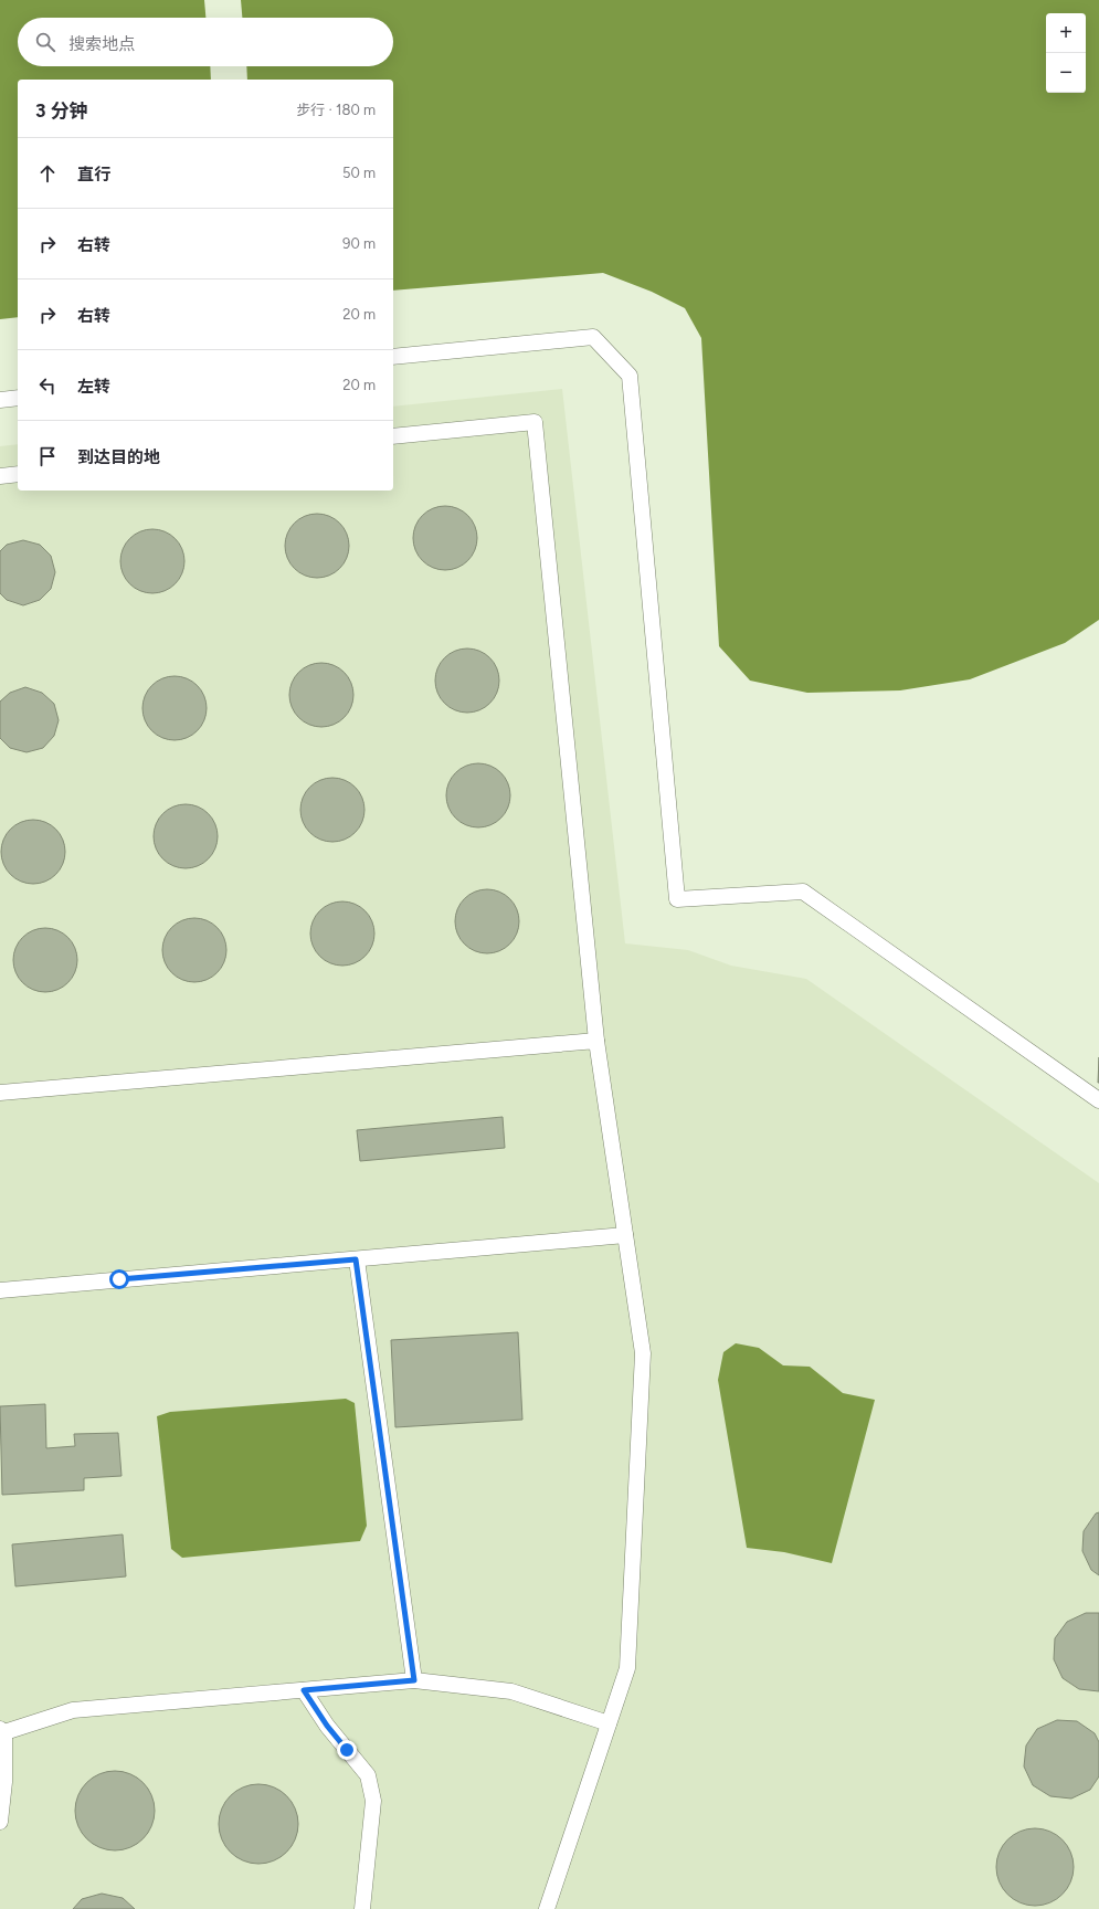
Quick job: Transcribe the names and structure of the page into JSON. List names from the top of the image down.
{
  "page": {
    "map_buttons": ["+", "−"],
    "search": "搜索地点",
    "heading": ["3 分钟", "步行 · 180 m"],
    "list": [
      ["直行", "50 m"],
      ["右转", "90 m"],
      ["右转", "20 m"],
      ["左转", "20 m"],
      "到达目的地"
    ]
  }
}
